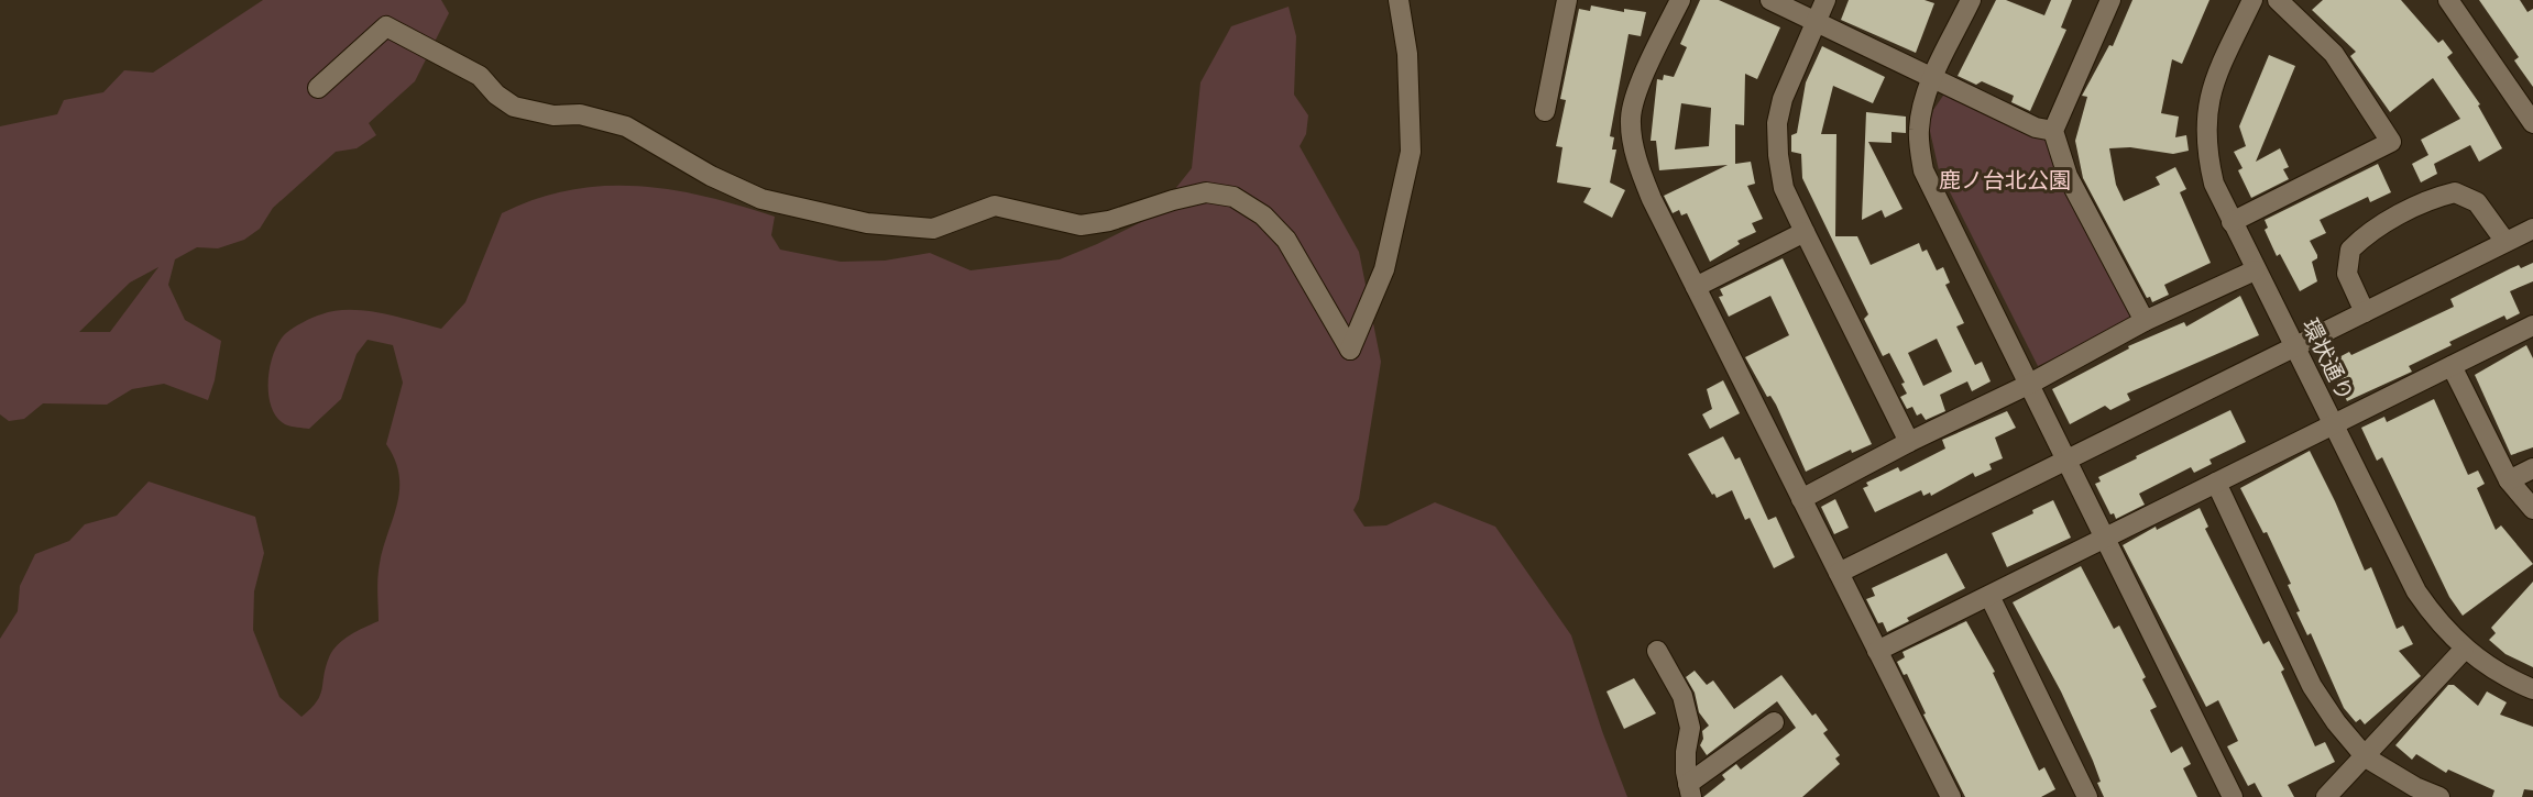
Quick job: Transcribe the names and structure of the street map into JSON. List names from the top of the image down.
{
  "streets": {
    "street": ["環状通り"]
  },
  "parks": ["鹿ノ台北公園"]
}
